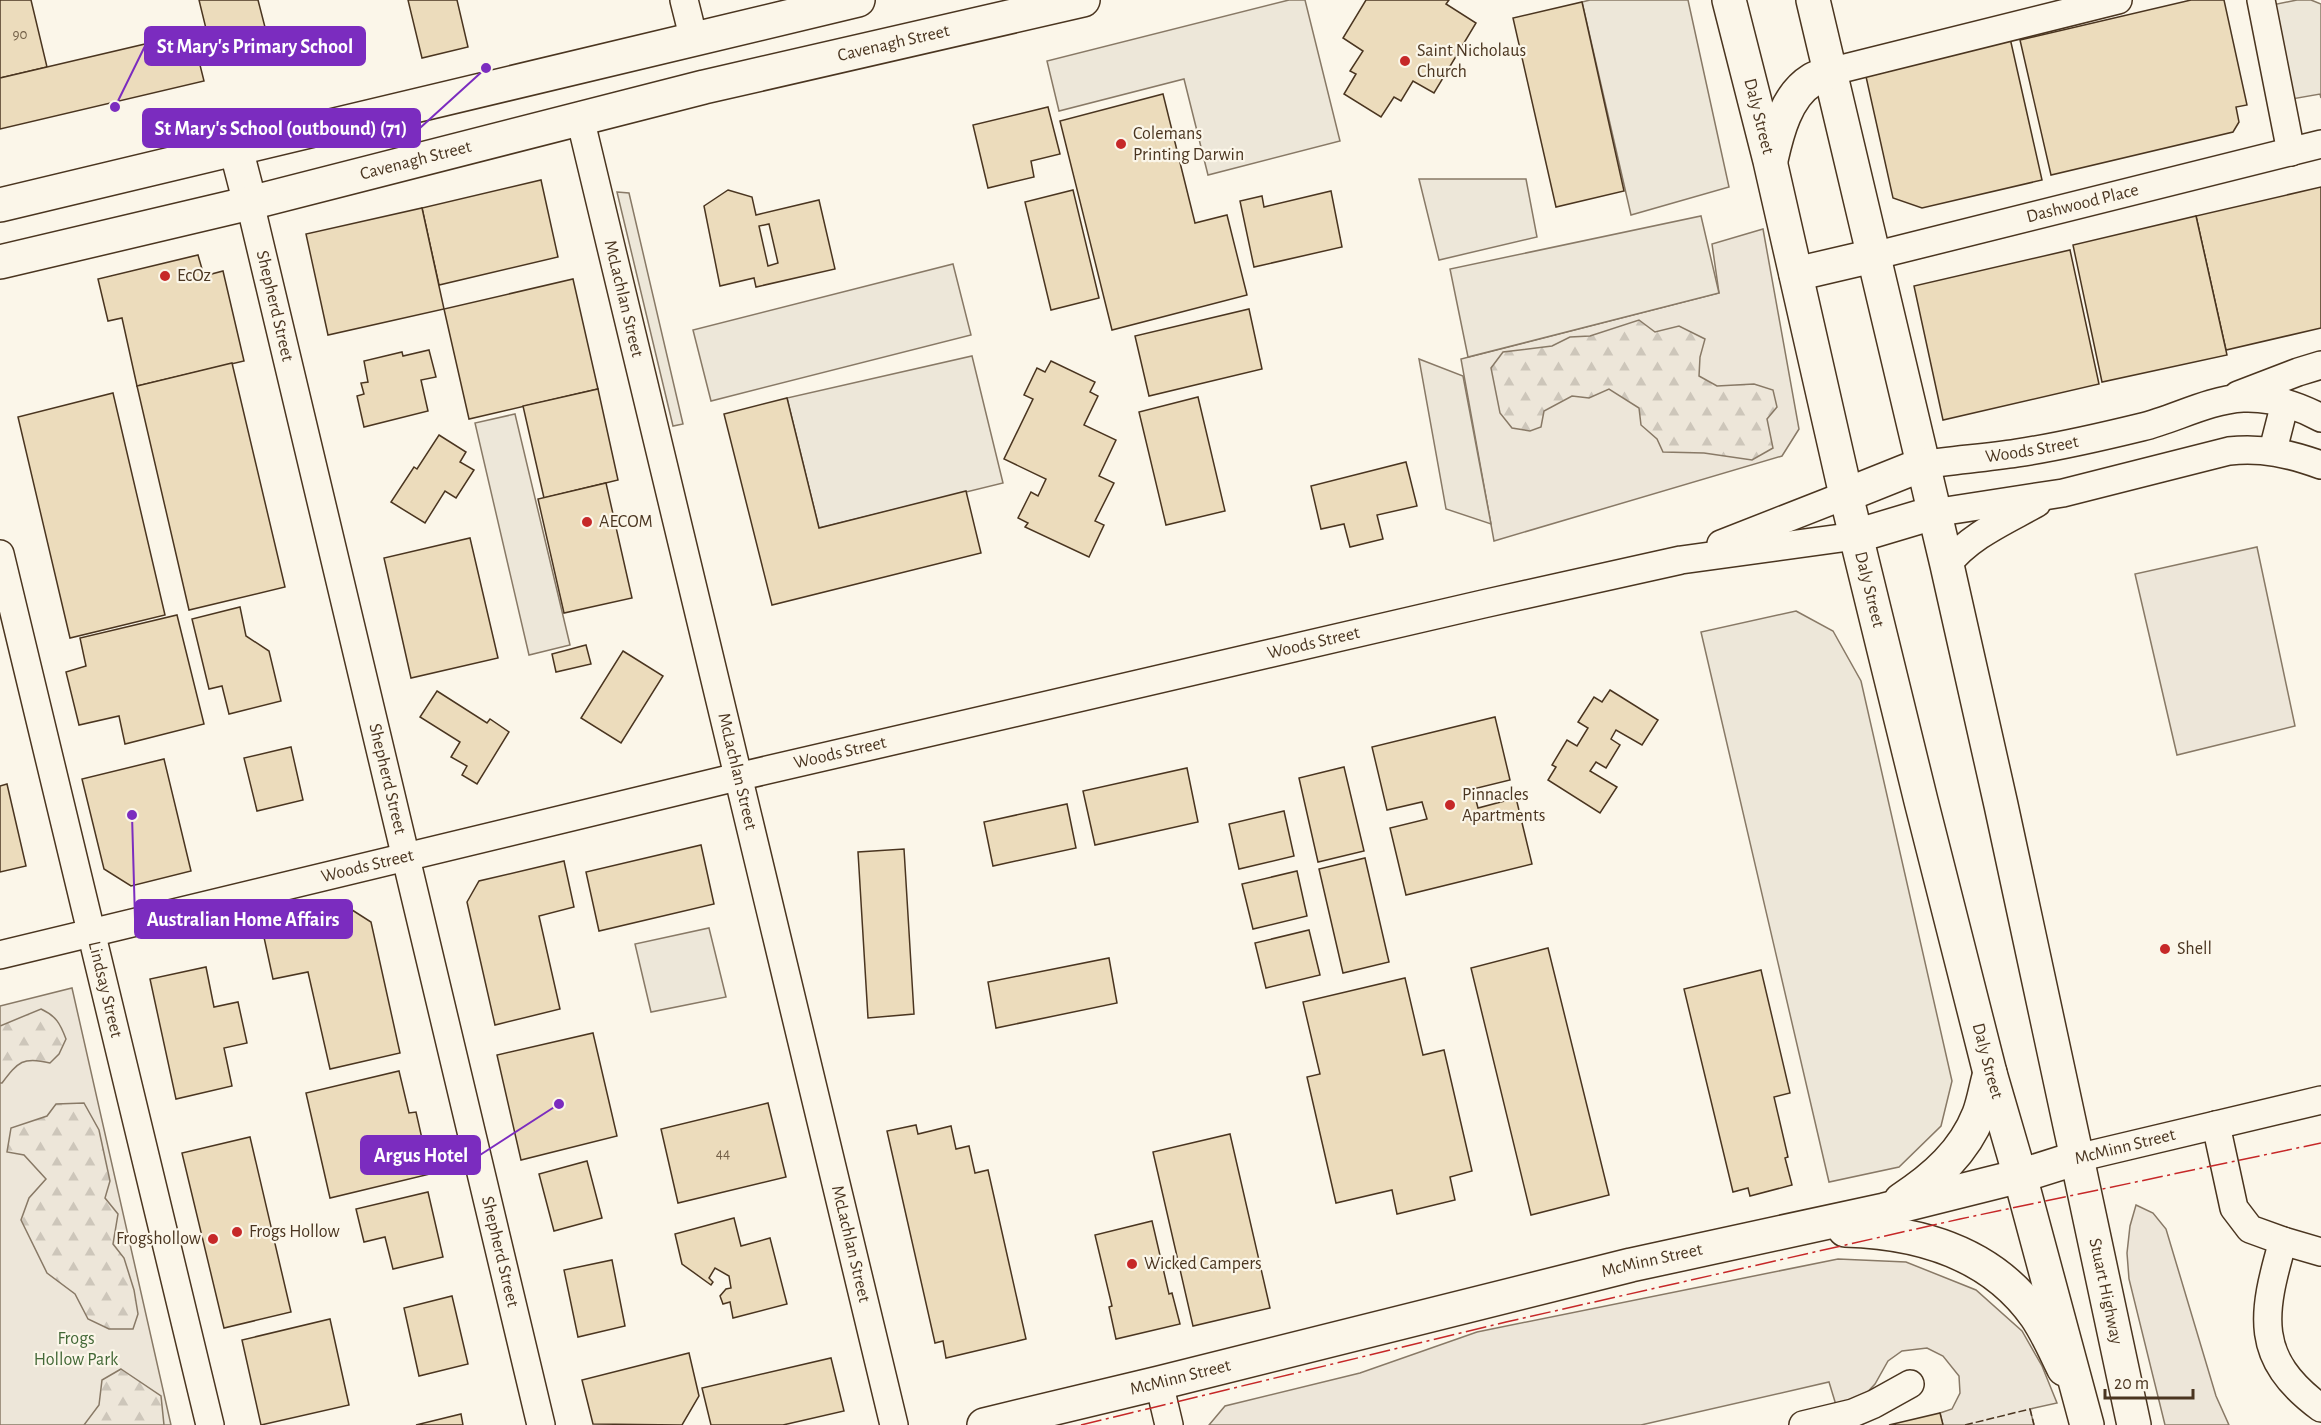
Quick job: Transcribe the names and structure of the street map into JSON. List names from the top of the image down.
{
  "streets": {
    "main road": [
      "Cavenagh Street",
      "Daly Street",
      "McMinn Street",
      "Stuart Highway"
    ],
    "street": [
      "Dashwood Place",
      "McLachlan Street",
      "Shepherd Street",
      "Woods Street",
      "Lindsay Street"
    ]
  },
  "crossings": [
    ["Cavenagh Street", "McLachlan Street"],
    ["Cavenagh Street", "Shepherd Street"],
    ["Daly Street", "Woods Street"],
    ["Daly Street", "McMinn Street"],
    ["McLachlan Street", "Woods Street"],
    ["Shepherd Street", "Woods Street"],
    ["Woods Street", "Lindsay Street"],
    ["McMinn Street", "Stuart Highway"]
  ],
  "parks": ["Frogs Hollow Park"],
  "places": [
    "Saint Nicholaus Church",
    "St Mary's School (outbound) (71)",
    "St Mary's Primary School",
    "Colemans Printing Darwin",
    "EcOz",
    "AECOM",
    "Pinnacles Apartments",
    "Australian Home Affairs",
    "Shell",
    "Argus Hotel",
    "Frogs Hollow",
    "Frogshollow",
    "Wicked Campers"
  ],
  "house_numbers": ["90", "44"],
  "scale_bar": "20 m"
}
